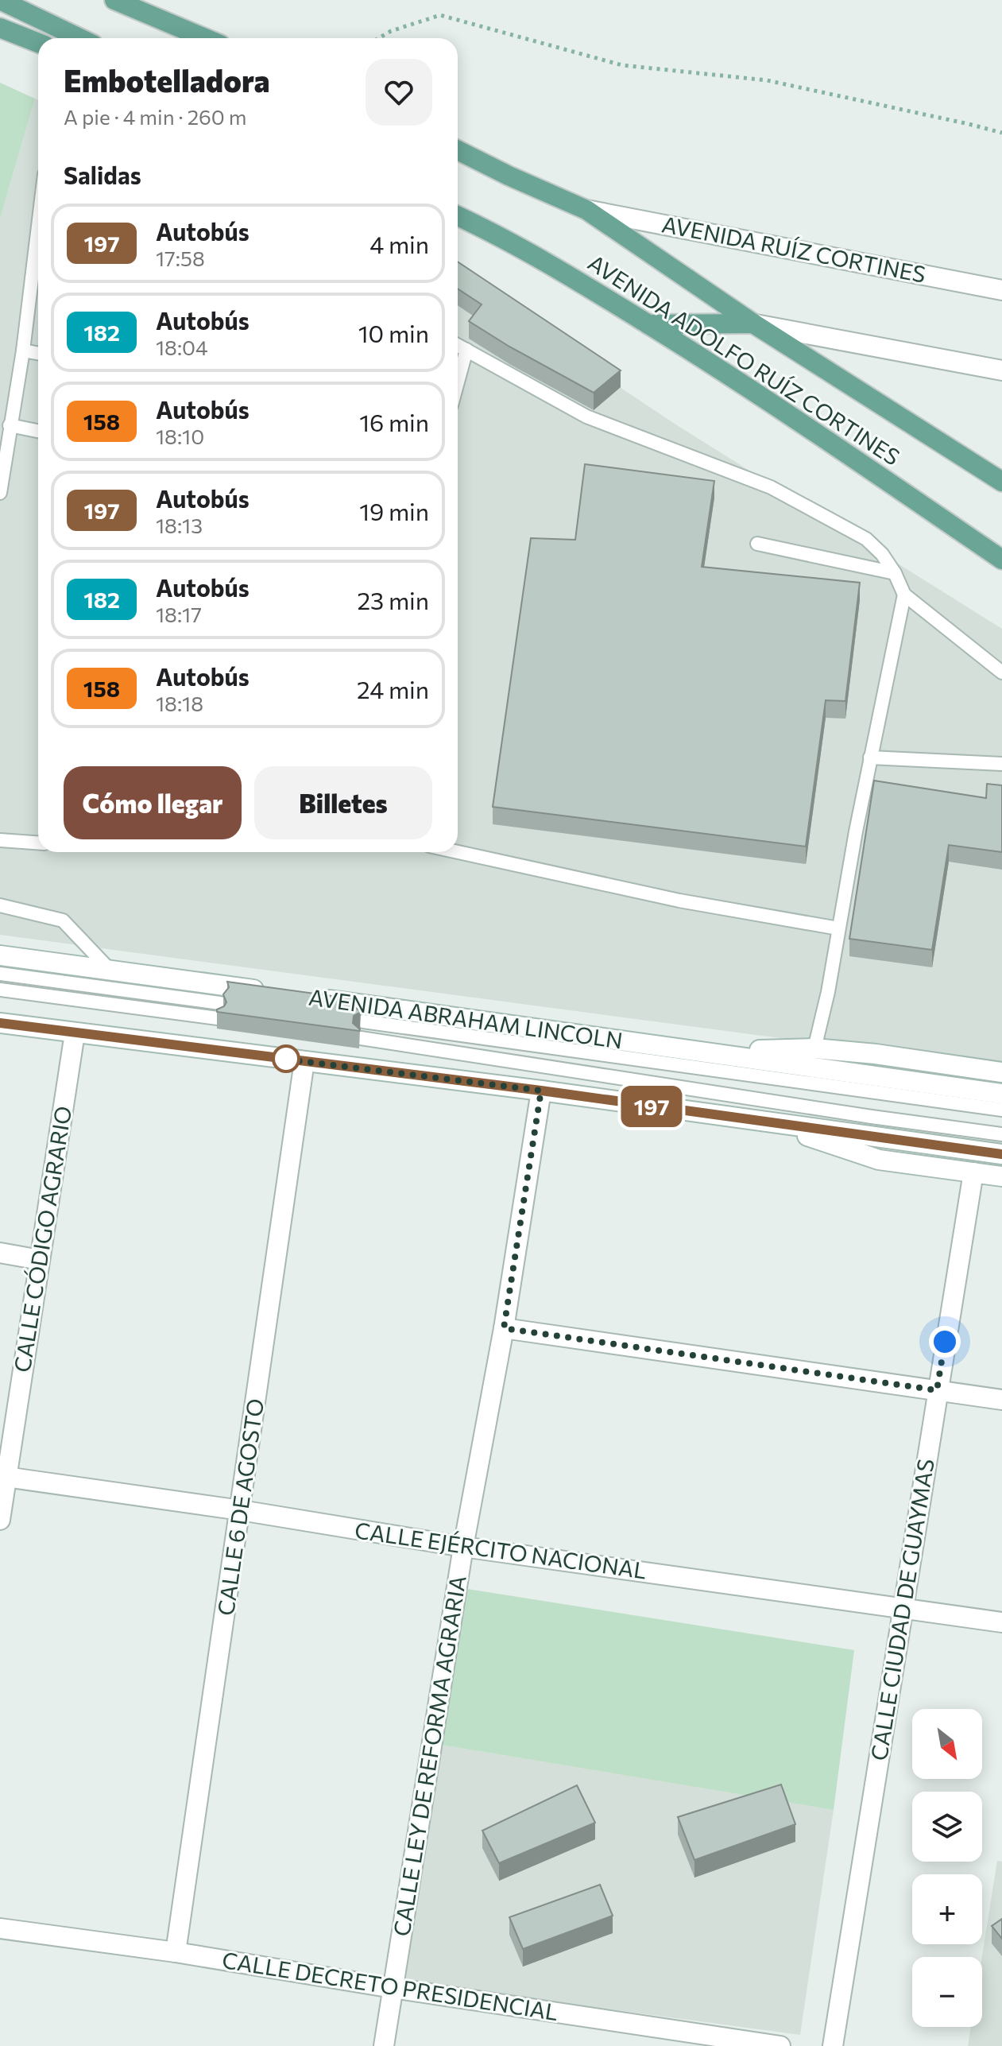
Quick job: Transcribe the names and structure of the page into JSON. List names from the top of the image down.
{
  "streets": {
    "main road": ["AVENIDA ADOLFO RUÍZ CORTINES"],
    "street": [
      "AVENIDA RUÍZ CORTINES",
      "AVENIDA ABRAHAM LINCOLN",
      "CALLE CÓDIGO AGRARIO",
      "CALLE 6 DE AGOSTO",
      "CALLE EJÉRCITO NACIONAL",
      "CALLE CIUDAD DE GUAYMAS",
      "CALLE LEY DE REFORMA AGRARIA",
      "CALLE DECRETO PRESIDENCIAL"
    ]
  },
  "crossings": [
    ["AVENIDA RUÍZ CORTINES", "AVENIDA ADOLFO RUÍZ CORTINES"],
    ["CALLE CÓDIGO AGRARIO", "CALLE EJÉRCITO NACIONAL"],
    ["CALLE 6 DE AGOSTO", "CALLE EJÉRCITO NACIONAL"],
    ["CALLE 6 DE AGOSTO", "CALLE DECRETO PRESIDENCIAL"],
    ["CALLE EJÉRCITO NACIONAL", "CALLE CIUDAD DE GUAYMAS"],
    ["CALLE EJÉRCITO NACIONAL", "CALLE LEY DE REFORMA AGRARIA"],
    ["CALLE LEY DE REFORMA AGRARIA", "CALLE DECRETO PRESIDENCIAL"]
  ],
  "lines": ["bus line 197"],
  "north": "bottom right",
  "page": {
    "on_map": "197",
    "heading": [
      ["Embotelladora", "A pie · 4 min · 260 m"],
      "Salidas"
    ],
    "list": [
      {
        "mark": "197",
        "name": "Autobús",
        "note": "17:58",
        "value": "4 min"
      },
      {
        "mark": "182",
        "name": "Autobús",
        "note": "18:04",
        "value": "10 min"
      },
      {
        "mark": "158",
        "name": "Autobús",
        "note": "18:10",
        "value": "16 min"
      },
      {
        "mark": "197",
        "name": "Autobús",
        "note": "18:13",
        "value": "19 min"
      },
      {
        "mark": "182",
        "name": "Autobús",
        "note": "18:17",
        "value": "23 min"
      },
      {
        "mark": "158",
        "name": "Autobús",
        "note": "18:18",
        "value": "24 min"
      }
    ],
    "buttons": ["Cómo llegar", "Billetes"],
    "map_buttons": ["+", "−"]
  }
}
